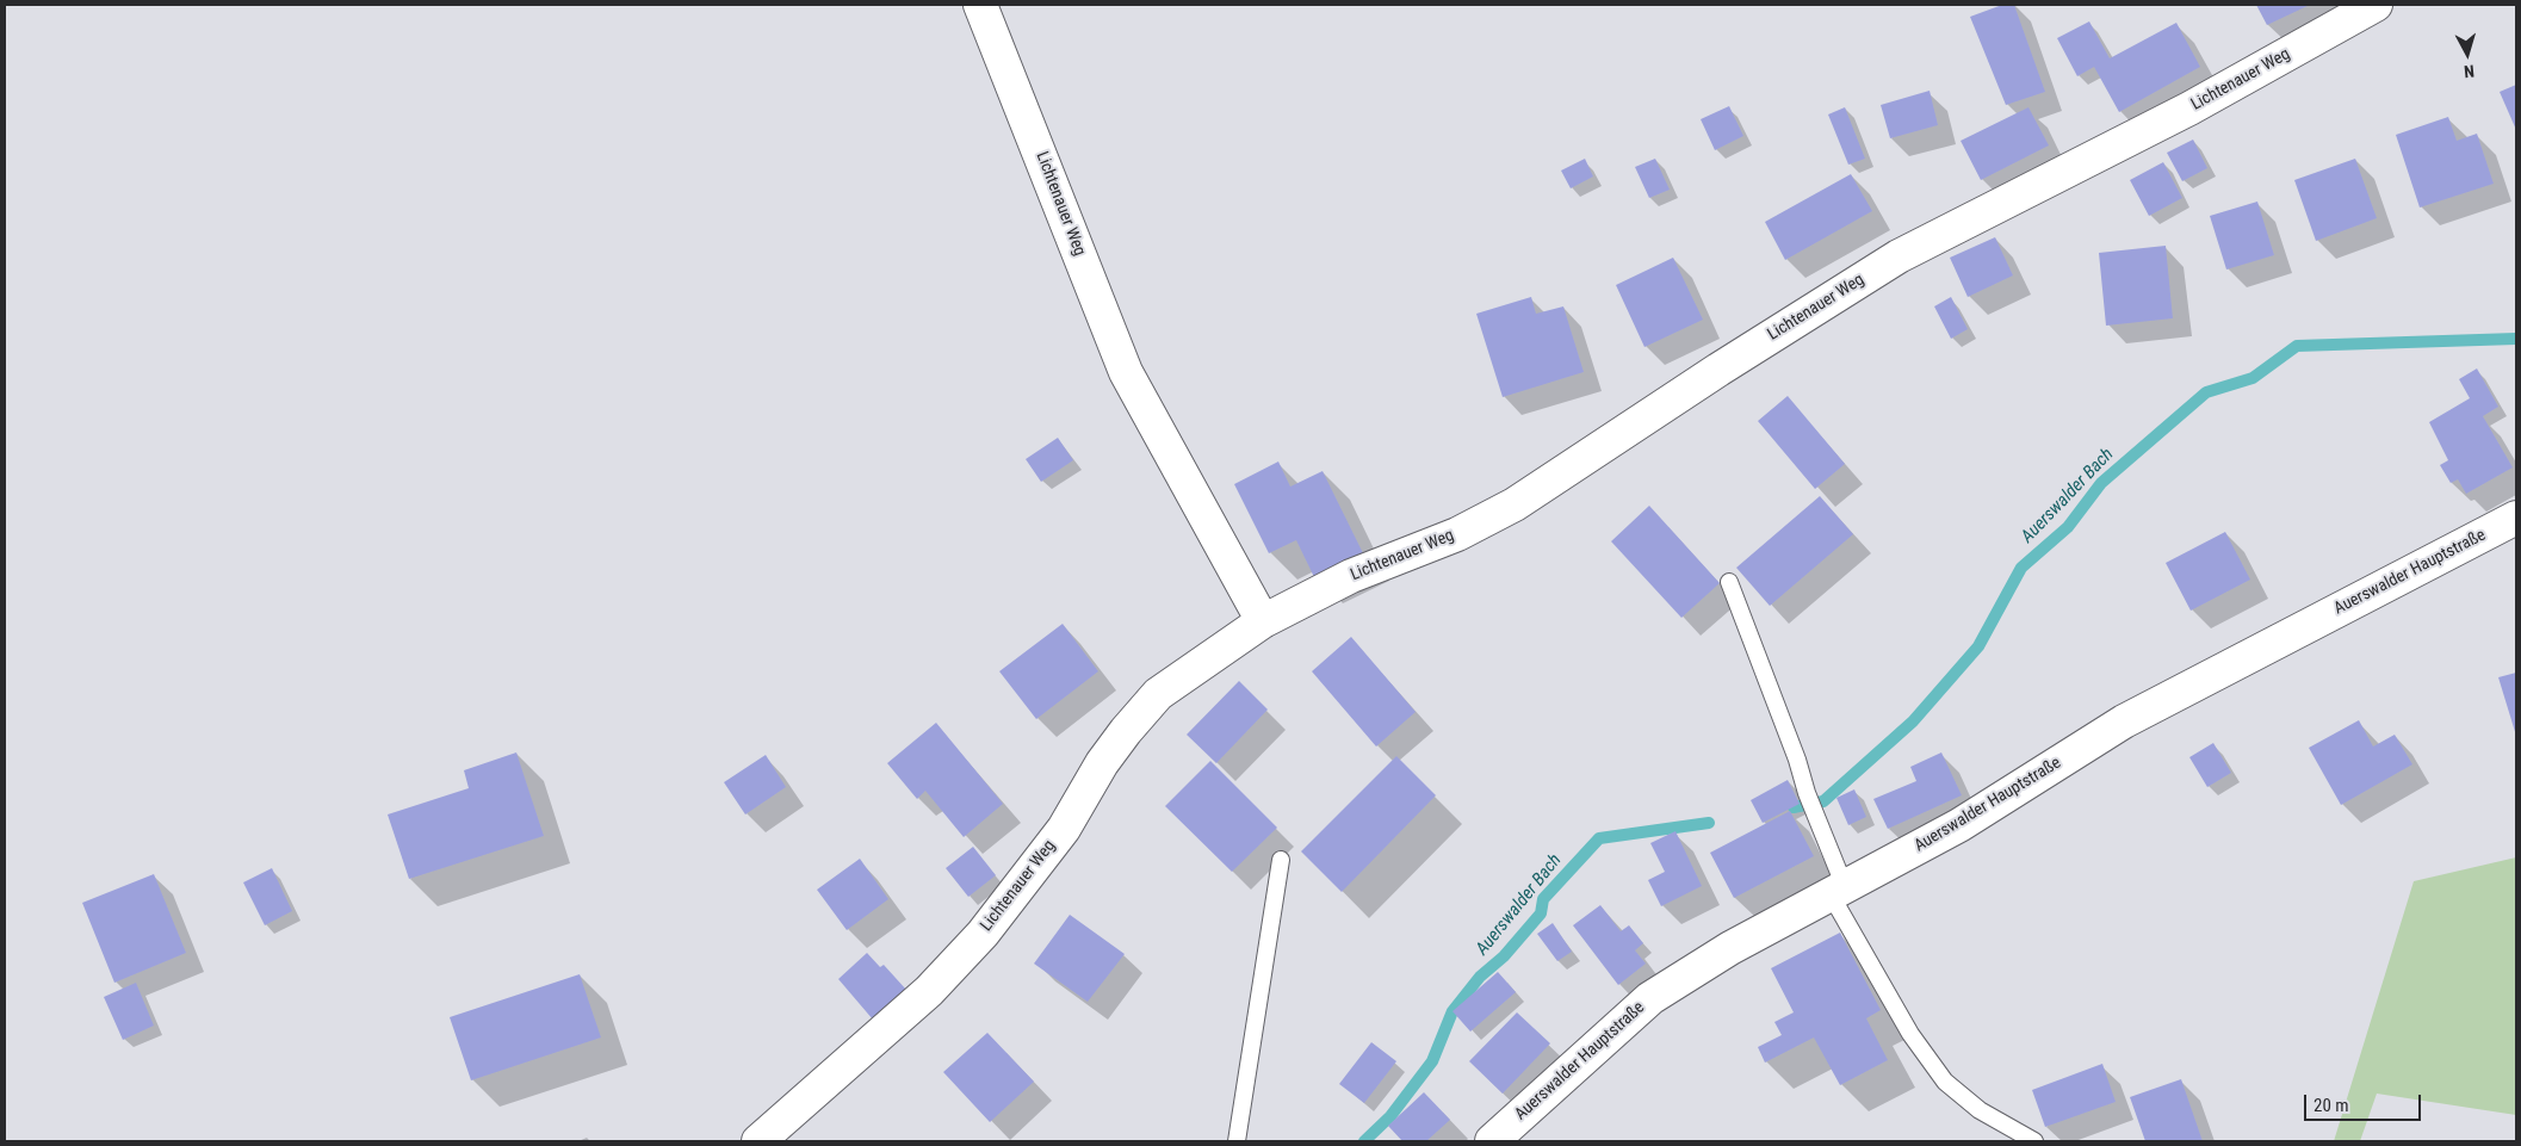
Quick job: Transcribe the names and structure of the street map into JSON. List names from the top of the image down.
{
  "streets": {
    "street": ["Lichtenauer Weg", "Auerswalder Hauptstraße"]
  },
  "water": ["Auerswalder Bach"],
  "scale_bar": "20 m",
  "north": "bottom"
}
